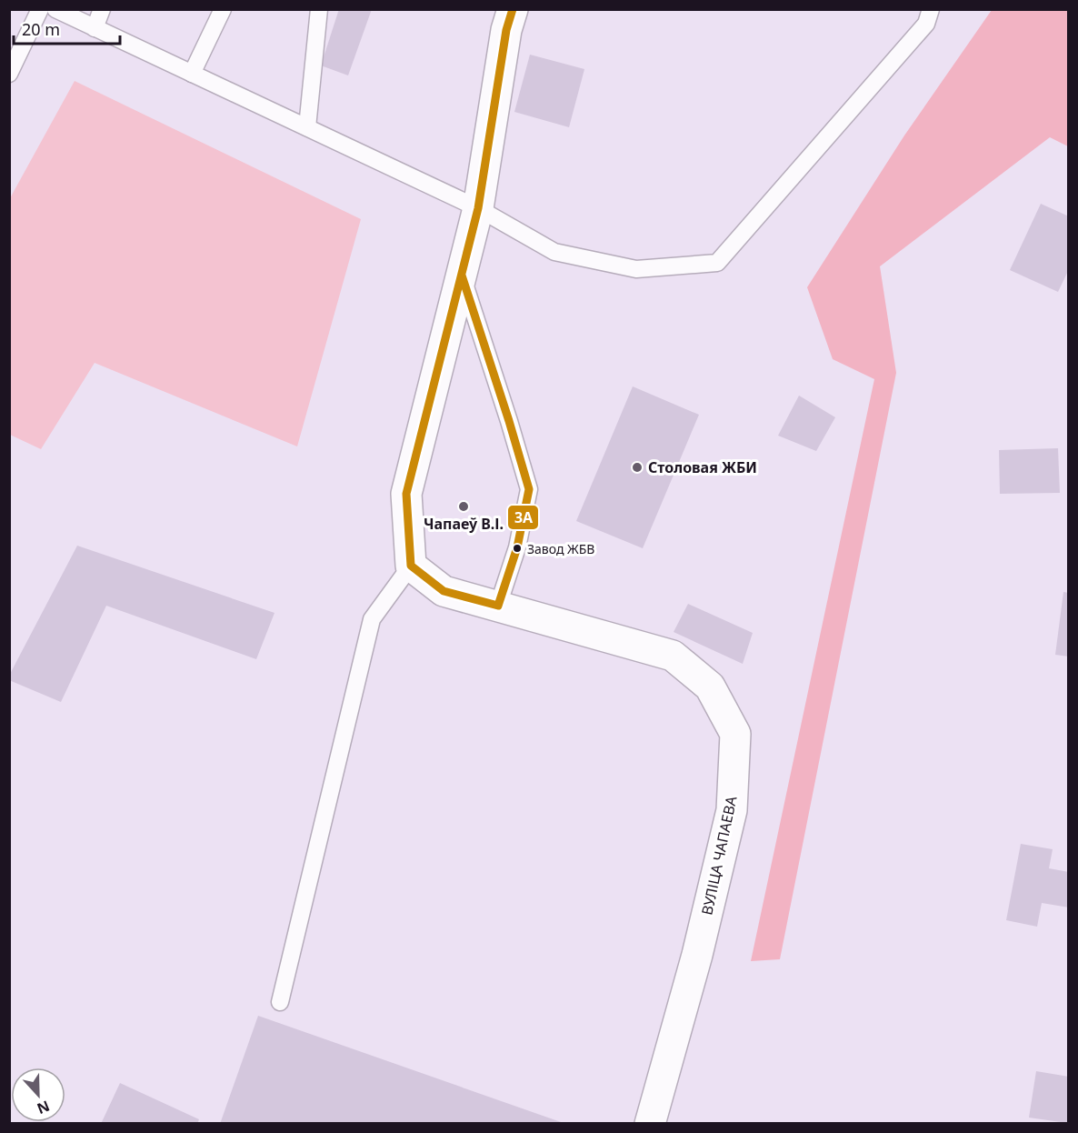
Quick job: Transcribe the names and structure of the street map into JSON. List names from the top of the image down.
{
  "streets": {
    "street": ["ВУЛІЦА ЧАПАЕВА"]
  },
  "places": ["Столовая ЖБИ", "Чапаеў В.І.", "Завод ЖБВ"],
  "lines": ["transit line 3А"],
  "scale_bar": "20 m",
  "north": "bottom"
}
